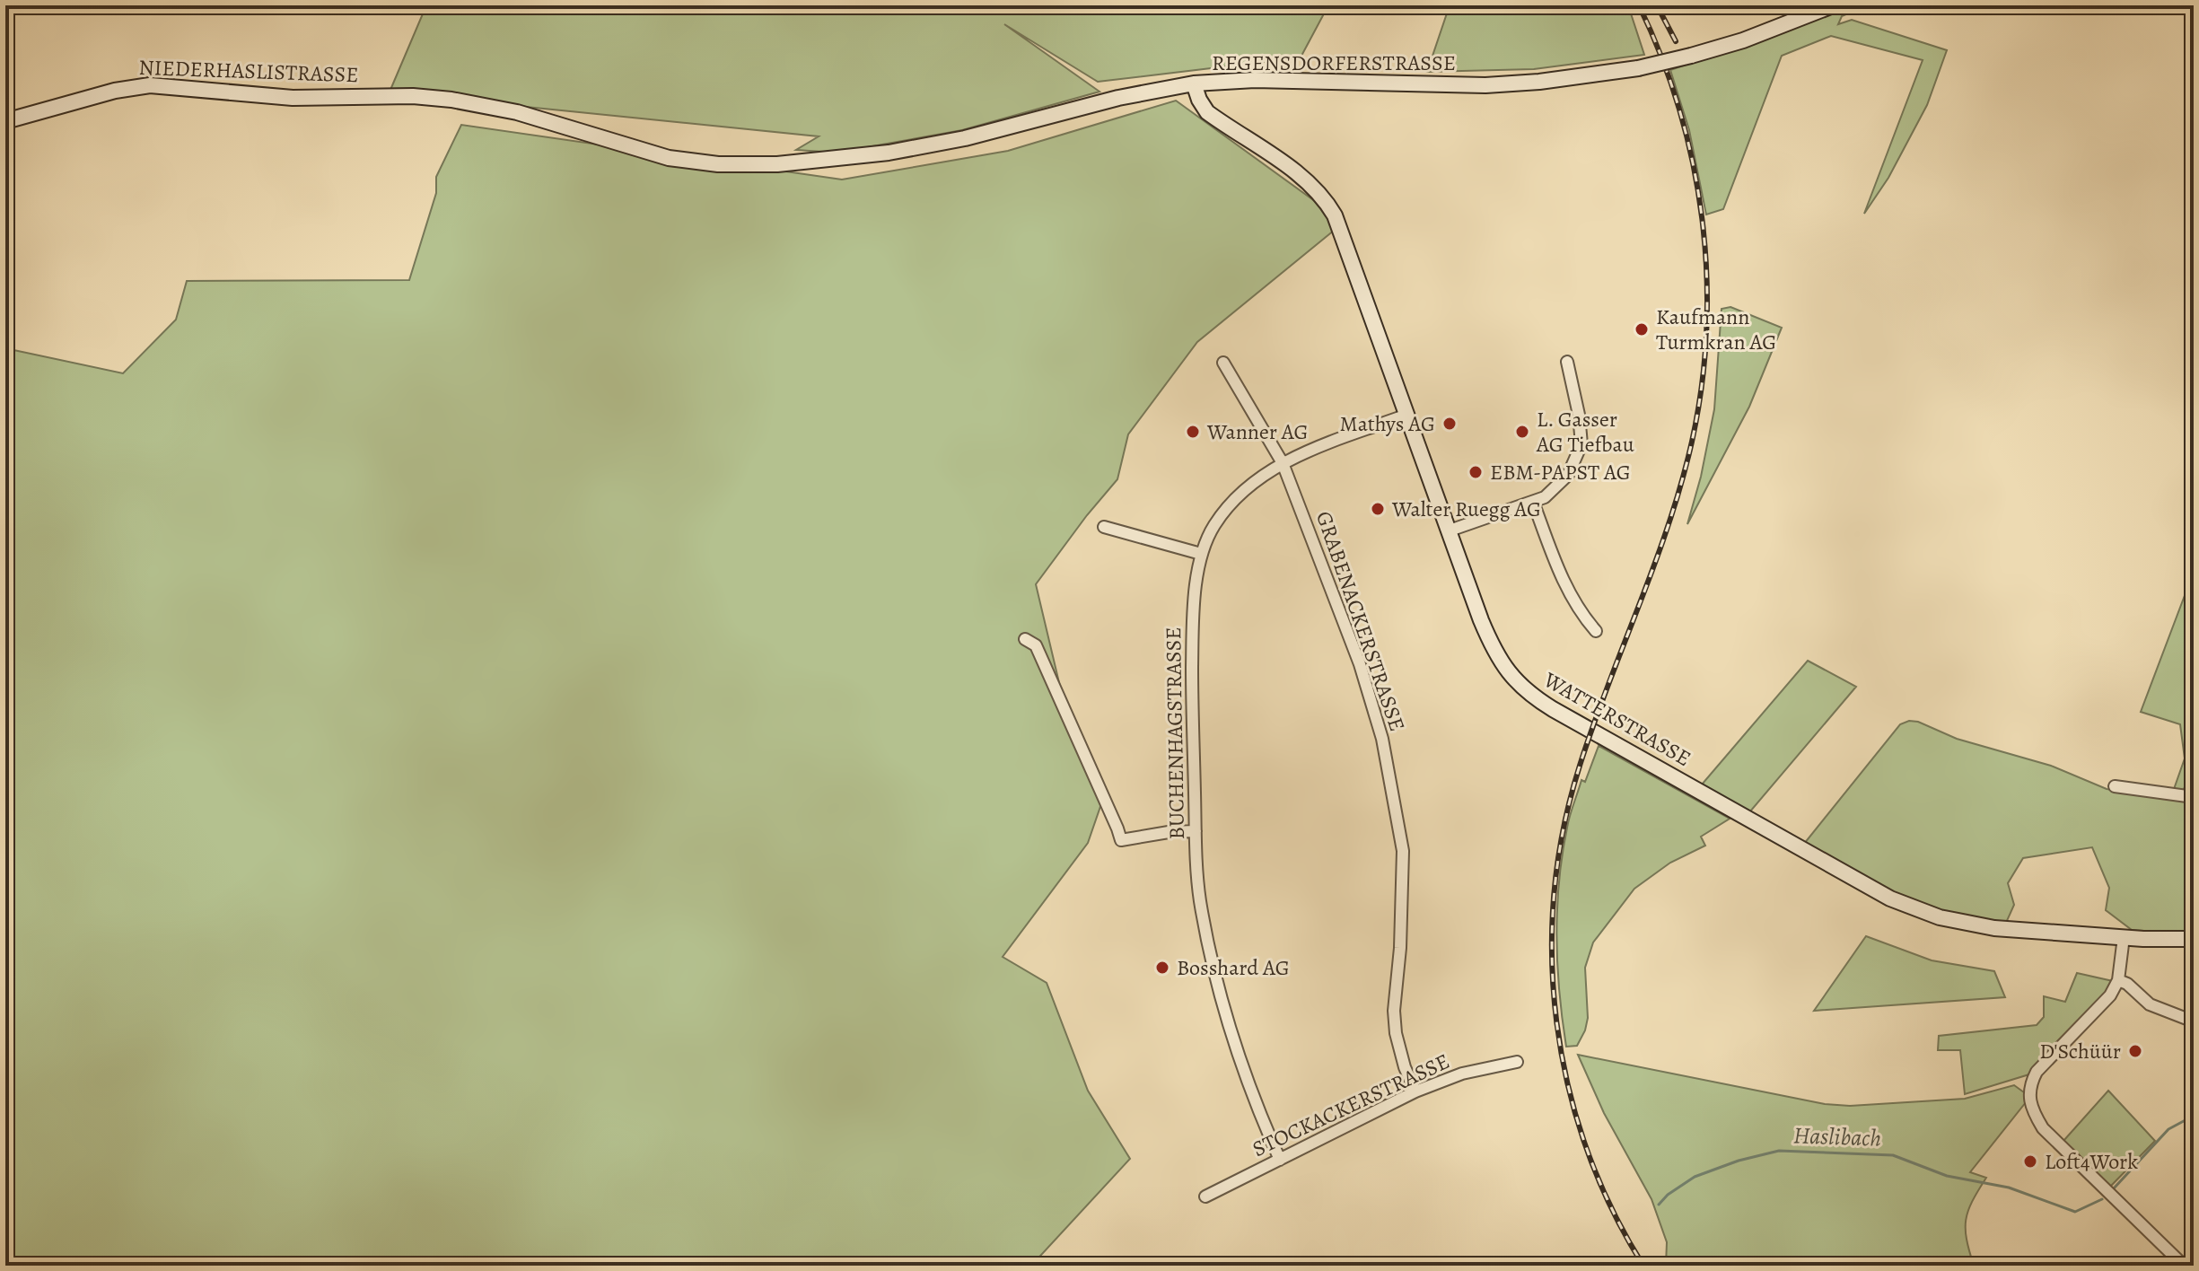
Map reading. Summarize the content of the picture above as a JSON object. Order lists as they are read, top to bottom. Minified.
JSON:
{"streets":{"street":["REGENSDORFERSTRASSE","NIEDERHASLISTRASSE","GRABENACKERSTRASSE","WATTERSTRASSE","BUCHENHAGSTRASSE","STOCKACKERSTRASSE"]},"crossings":[["REGENSDORFERSTRASSE","NIEDERHASLISTRASSE"],["REGENSDORFERSTRASSE","WATTERSTRASSE"],["GRABENACKERSTRASSE","BUCHENHAGSTRASSE"],["GRABENACKERSTRASSE","STOCKACKERSTRASSE"],["WATTERSTRASSE","BUCHENHAGSTRASSE"],["BUCHENHAGSTRASSE","STOCKACKERSTRASSE"]],"water":["Haslibach"],"places":["Kaufmann Turmkran AG","Mathys AG","Wanner AG","L. Gasser AG Tiefbau","EBM-PAPST AG","Walter Ruegg AG","Bosshard AG","D'Schüür","Loft4Work"]}
